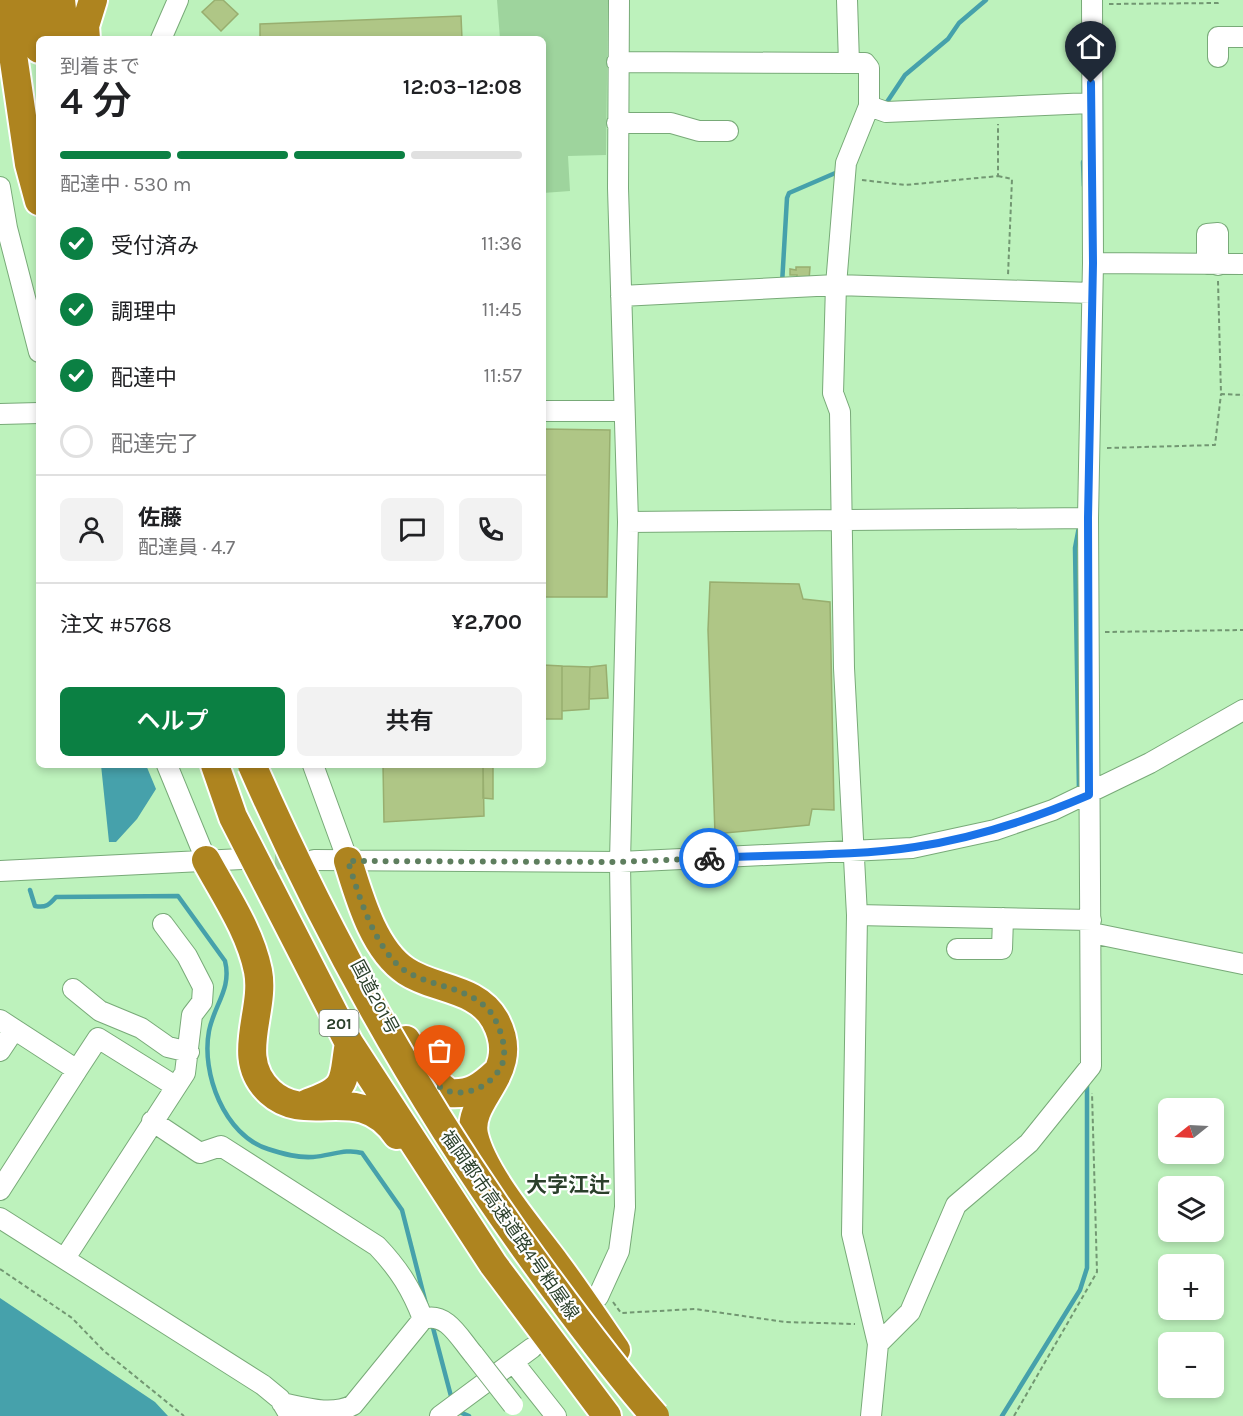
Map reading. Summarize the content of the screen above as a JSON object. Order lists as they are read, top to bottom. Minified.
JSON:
{"streets":{"highway":["国道201号","201","福岡都市高速道路4号粕屋線"]},"districts":["大字江辻"],"north":"left","page":{"heading":["4 分","到着まで","12:03–12:08"],"panel":["佐藤","配達員 · 4.7","注文 #5768","¥2,700"],"bar":"配達中 · 530 m","list":[["受付済み","11:36"],["調理中","11:45"],["配達中","11:57"],"配達完了"],"buttons":["ヘルプ","共有"],"map_buttons":["+","−"]}}
